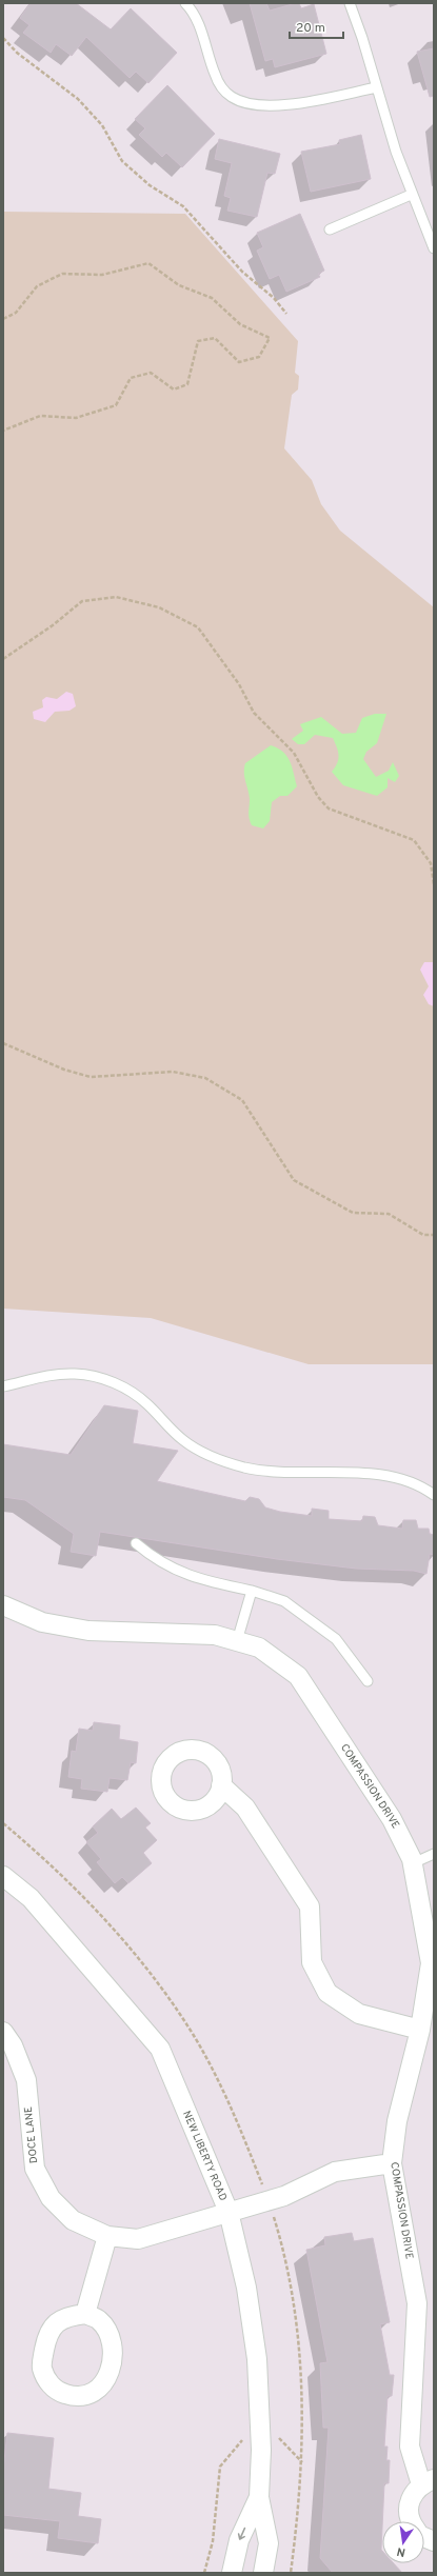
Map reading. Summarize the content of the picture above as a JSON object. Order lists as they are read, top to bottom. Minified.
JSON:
{"streets":{"street":["COMPASSION DRIVE","DOCE LANE","NEW LIBERTY ROAD"]},"crossings":[["COMPASSION DRIVE","DOCE LANE"],["DOCE LANE","NEW LIBERTY ROAD"]],"scale_bar":"20 m","north":"bottom"}
